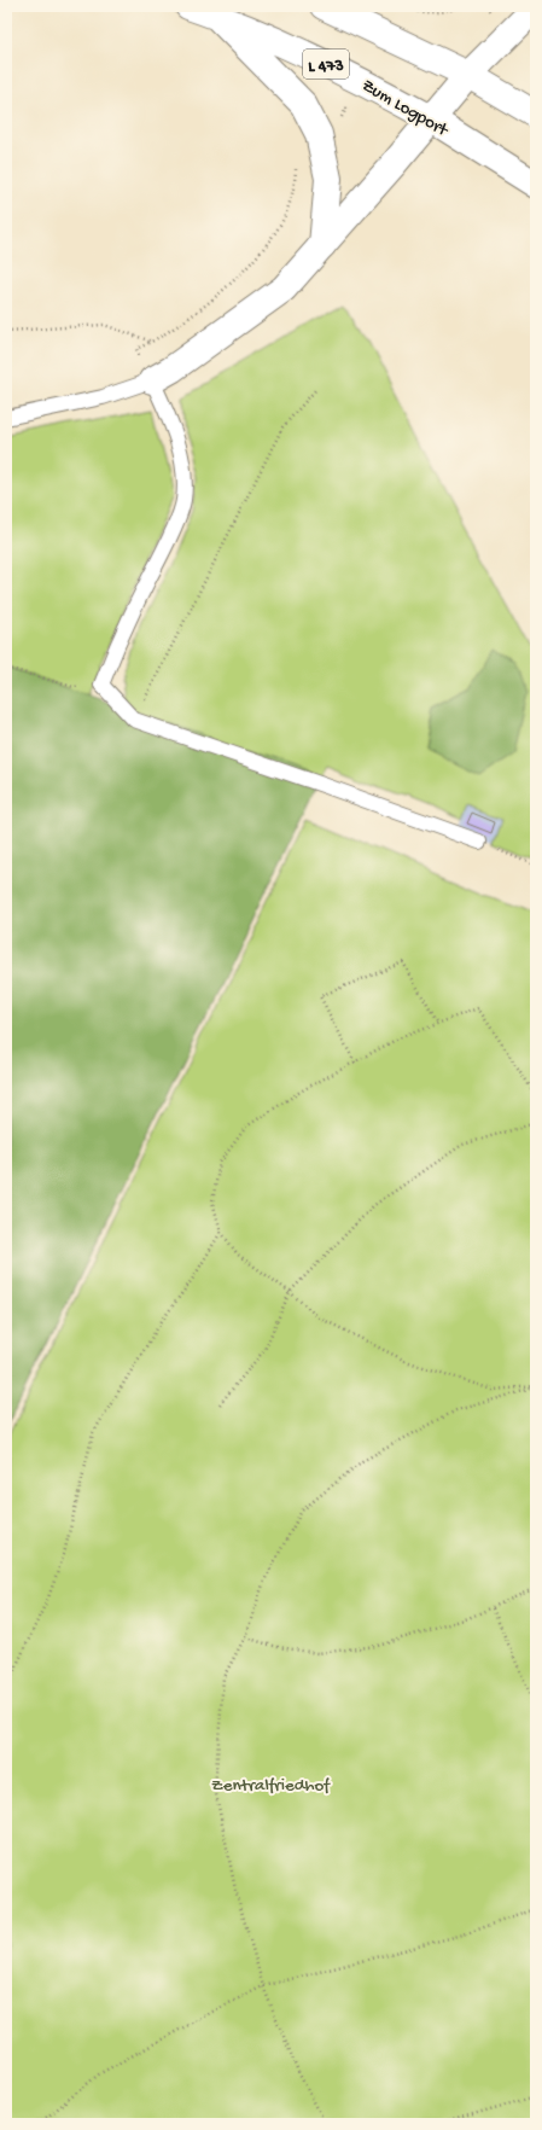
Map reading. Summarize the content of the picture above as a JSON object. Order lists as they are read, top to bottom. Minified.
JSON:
{"streets":{"main road":["L 473","Zum Logport"]},"parks":["Zentralfriedhof"]}
